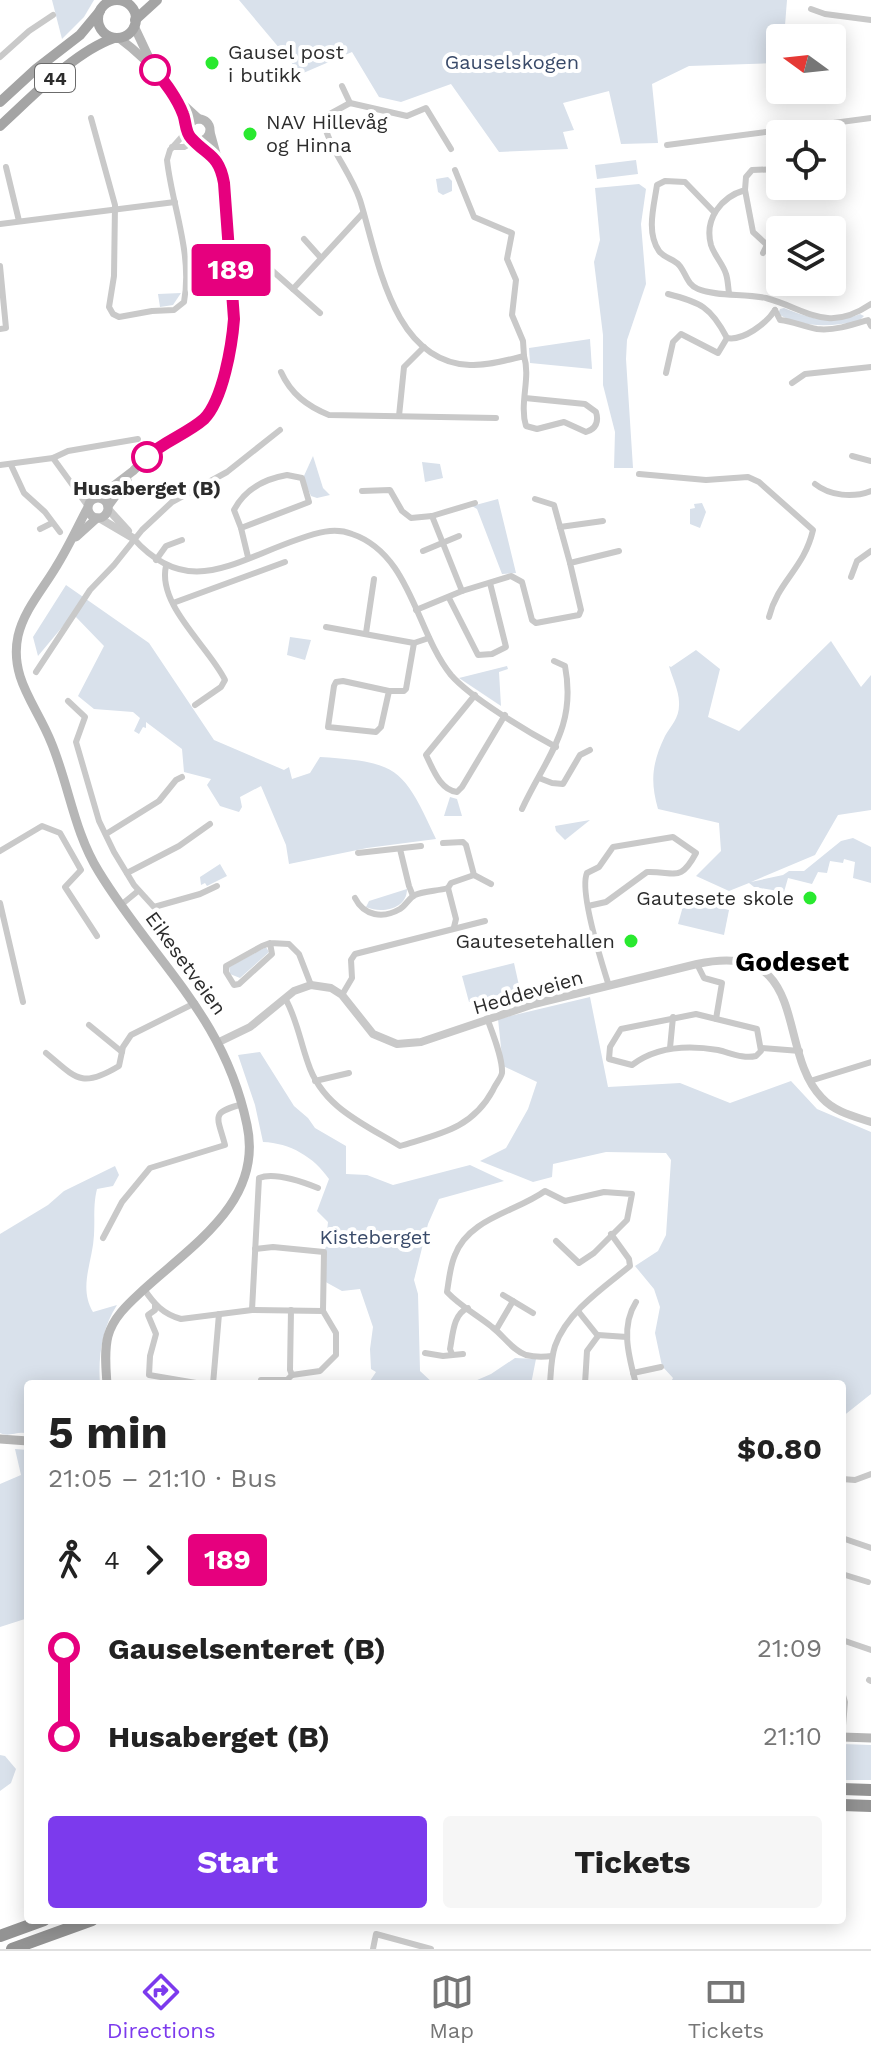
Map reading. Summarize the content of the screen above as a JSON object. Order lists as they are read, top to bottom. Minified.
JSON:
{"streets":{"main road":["44","Eikesetveien"],"street":["Heddeveien"]},"districts":["Godeset"],"parks":["Gauselskogen","Kisteberget"],"places":["Gausel post i butikk","NAV Hillevåg og Hinna","Husaberget (B)","Gautesete skole","Gautesetehallen"],"lines":["bus line 189"],"north":"left","page":{"on_map":"189","heading":["5 min","21:05 – 21:10 · Bus","$0.80"],"legs":["4","189"],"list":[{"name":"Gauselsenteret (B)","value":"21:09"},{"name":"Husaberget (B)","value":"21:10"}],"buttons":["Start","Tickets"],"tabs":["Directions","Map","Tickets"]}}
